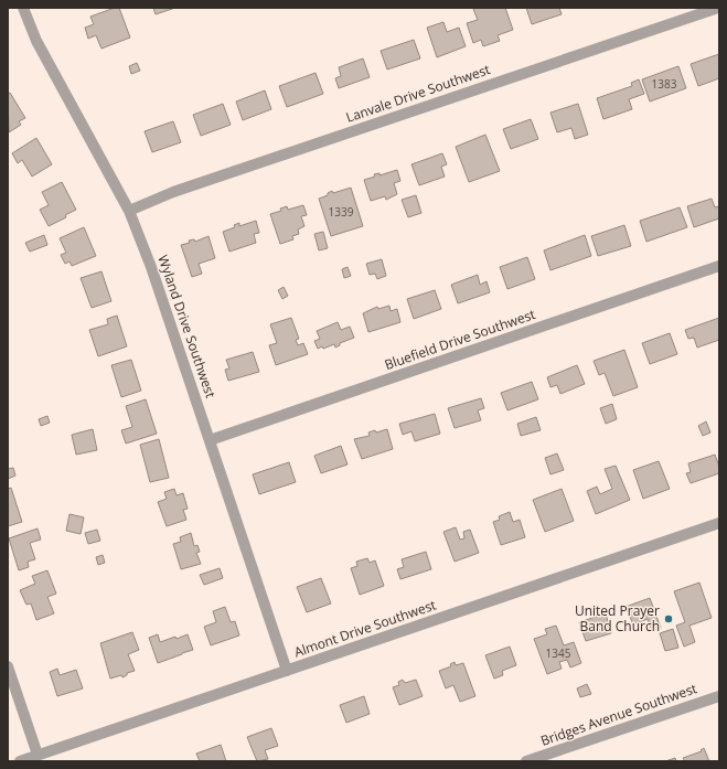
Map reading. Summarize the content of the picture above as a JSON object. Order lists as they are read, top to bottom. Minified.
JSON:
{"streets":{"street":["Lanvale Drive Southwest","Wyland Drive Southwest","Bluefield Drive Southwest","Almont Drive Southwest","Bridges Avenue Southwest"]},"crossings":[["Lanvale Drive Southwest","Wyland Drive Southwest"],["Wyland Drive Southwest","Bluefield Drive Southwest"],["Wyland Drive Southwest","Almont Drive Southwest"]],"places":["United Prayer Band Church"],"house_numbers":["1383","1339","1345"]}
